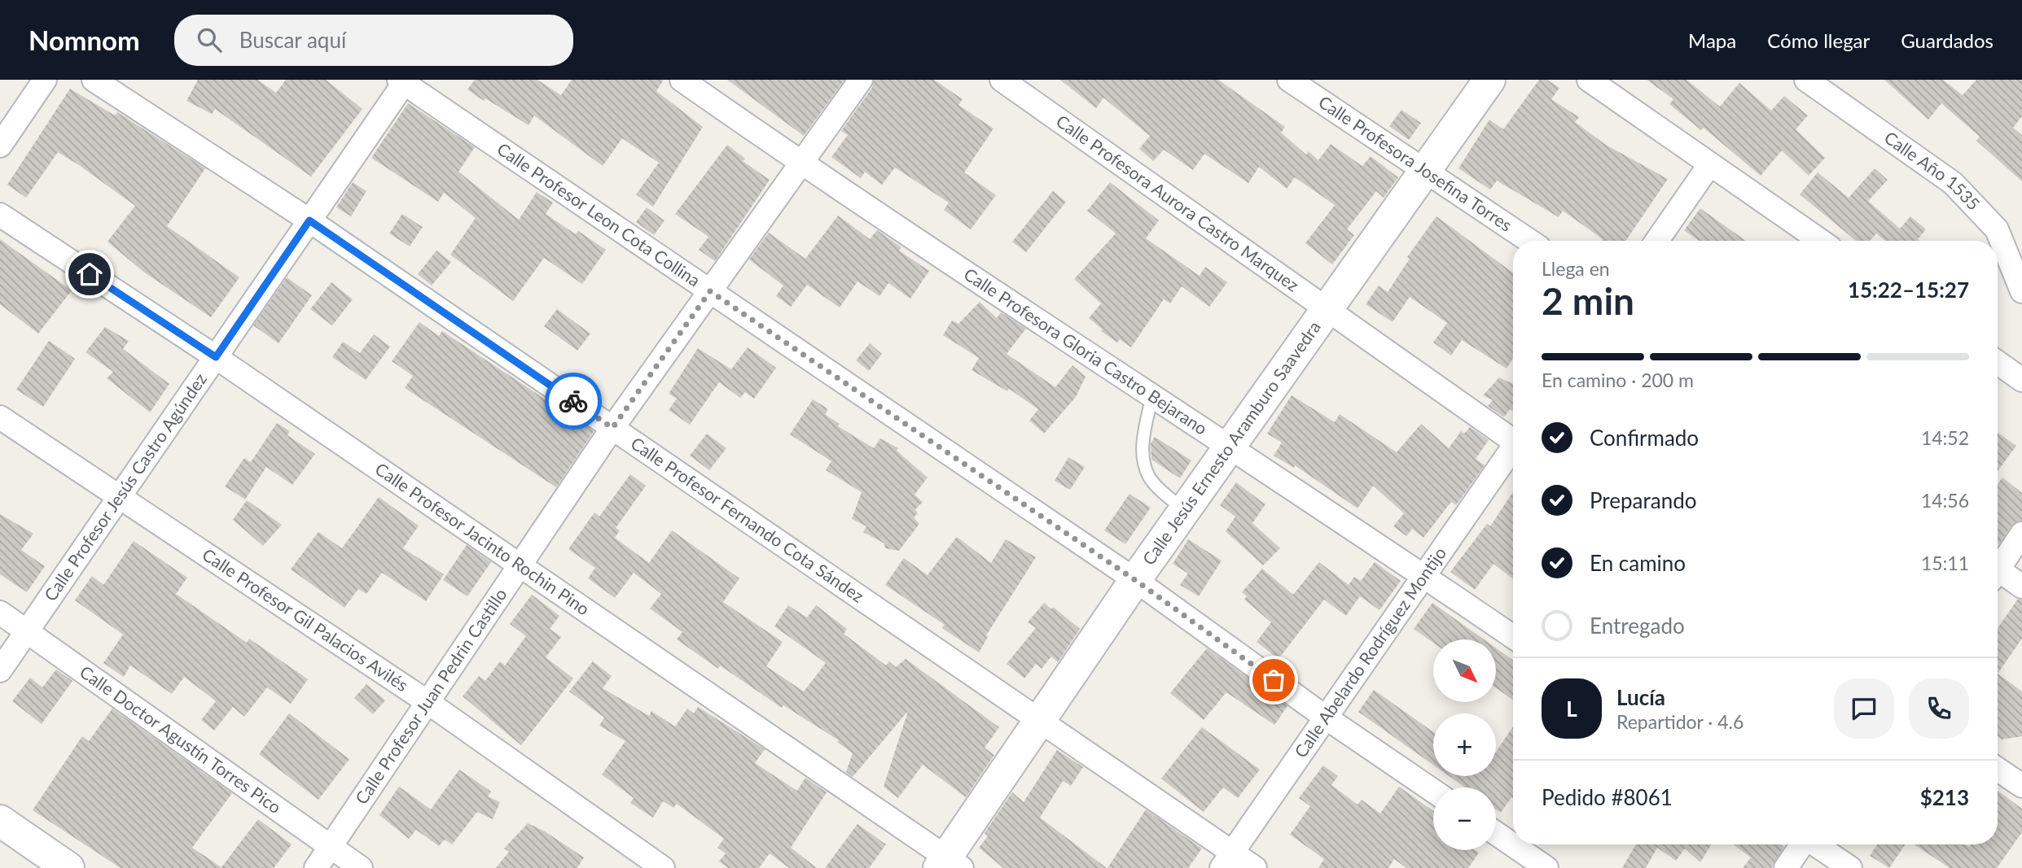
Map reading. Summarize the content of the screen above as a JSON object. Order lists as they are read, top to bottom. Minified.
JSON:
{"streets":{"street":["Calle Profesora Josefina Torres","Calle Año 1535","Calle Profesora Aurora Castro Marquez","Calle Profesor Leon Cota Collina","Calle Profesora Gloria Castro Bejarano","Calle Jesús Ernesto Aramburo Saavedra","Calle Profesor Jesús Castro Agúndez","Calle Profesor Fernando Cota Sández","Calle Profesor Jacinto Rochin Pino","Calle Profesor Gil Palacios Avilés","Calle Abelardo Rodríguez Montijo","Calle Profesor Juan Pedrin Castillo","Calle Doctor Agustín Torres Pico"]},"crossings":[["Calle Profesora Josefina Torres","Calle Jesús Ernesto Aramburo Saavedra"],["Calle Profesora Aurora Castro Marquez","Calle Jesús Ernesto Aramburo Saavedra"],["Calle Profesor Leon Cota Collina","Calle Jesús Ernesto Aramburo Saavedra"],["Calle Profesor Leon Cota Collina","Calle Profesor Jesús Castro Agúndez"],["Calle Profesor Leon Cota Collina","Calle Abelardo Rodríguez Montijo"],["Calle Profesor Leon Cota Collina","Calle Profesor Juan Pedrin Castillo"],["Calle Profesora Gloria Castro Bejarano","Calle Jesús Ernesto Aramburo Saavedra"],["Calle Profesora Gloria Castro Bejarano","Calle Abelardo Rodríguez Montijo"],["Calle Profesora Gloria Castro Bejarano","Calle Profesor Juan Pedrin Castillo"],["Calle Jesús Ernesto Aramburo Saavedra","Calle Profesor Fernando Cota Sández"],["Calle Jesús Ernesto Aramburo Saavedra","Calle Profesor Jacinto Rochin Pino"],["Calle Profesor Jesús Castro Agúndez","Calle Profesor Fernando Cota Sández"],["Calle Profesor Jesús Castro Agúndez","Calle Profesor Jacinto Rochin Pino"],["Calle Profesor Jesús Castro Agúndez","Calle Profesor Gil Palacios Avilés"],["Calle Profesor Jesús Castro Agúndez","Calle Doctor Agustín Torres Pico"],["Calle Profesor Fernando Cota Sández","Calle Abelardo Rodríguez Montijo"],["Calle Profesor Fernando Cota Sández","Calle Profesor Juan Pedrin Castillo"],["Calle Profesor Jacinto Rochin Pino","Calle Profesor Juan Pedrin Castillo"],["Calle Profesor Gil Palacios Avilés","Calle Profesor Juan Pedrin Castillo"],["Calle Profesor Juan Pedrin Castillo","Calle Doctor Agustín Torres Pico"]],"north":"bottom right","page":{"header":"Nomnom","search":"Buscar aquí","nav":["Mapa","Cómo llegar","Guardados"],"heading":["2 min","Llega en","15:22–15:27"],"panel":["Lucía","Repartidor · 4.6","Pedido #8061","$213"],"bar":"En camino · 200 m","list":[["Confirmado","14:52"],["Preparando","14:56"],["En camino","15:11"],"Entregado"],"map_buttons":["+","−"],"round":"L"}}
